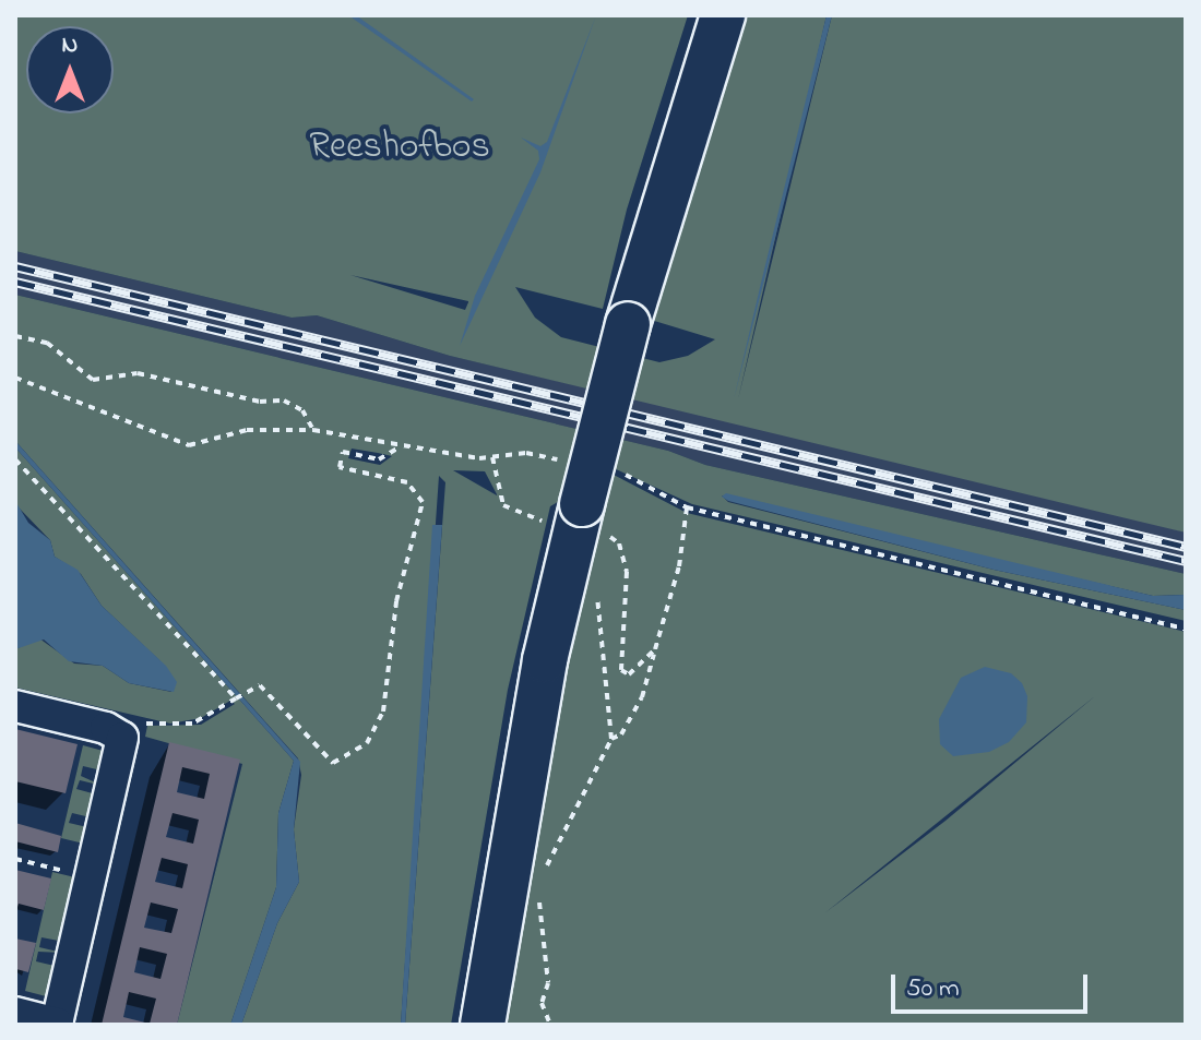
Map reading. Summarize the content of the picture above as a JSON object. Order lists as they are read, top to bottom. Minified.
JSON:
{"parks":["Reeshofbos"],"scale_bar":"50 m","north":"top"}
